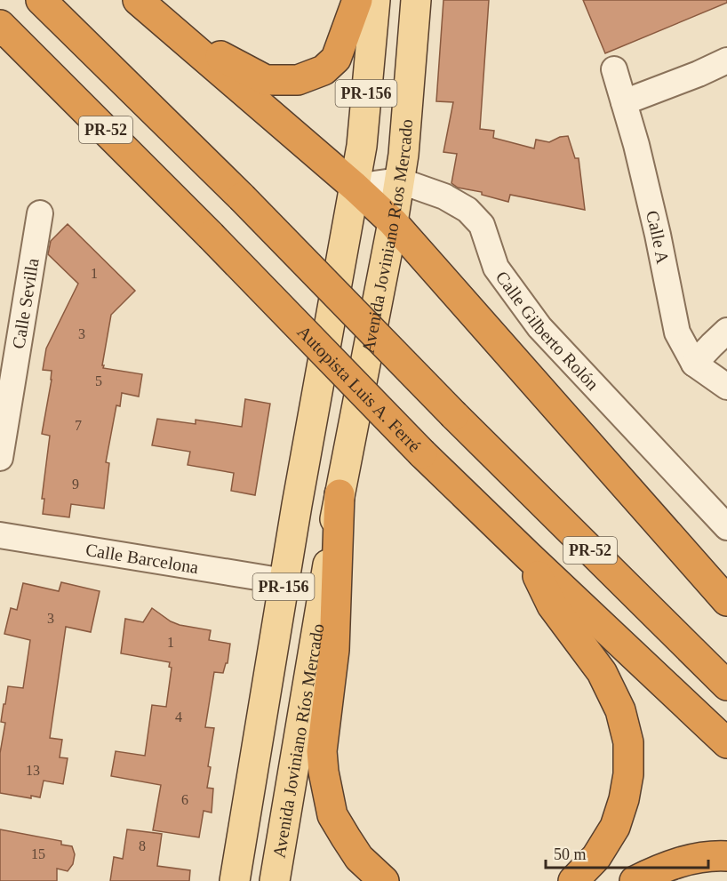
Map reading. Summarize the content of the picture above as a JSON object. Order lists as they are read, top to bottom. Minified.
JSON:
{"streets":{"highway":["PR-52","Autopista Luis A. Ferré"],"main road":["PR-156","Avenida Joviniano Ríos Mercado"],"street":["Calle A","Calle Sevilla","Calle Gilberto Rolón","Calle Barcelona"]},"crossings":[["PR-156","Calle Gilberto Rolón"],["PR-156","Calle Barcelona"],["Avenida Joviniano Ríos Mercado","Calle Gilberto Rolón"]],"house_numbers":["1","3","5","7","9","3","1","4","13","6","8","15"],"scale_bar":"50 m"}
